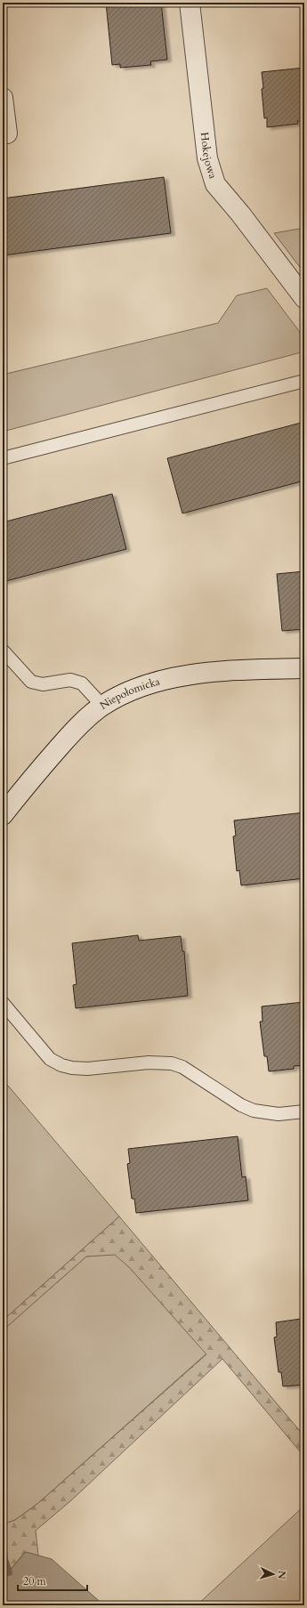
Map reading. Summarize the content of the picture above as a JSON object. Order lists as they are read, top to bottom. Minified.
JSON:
{"streets":{"street":["Hokejowa","Niepołomicka"]},"scale_bar":"20 m","north":"right"}
